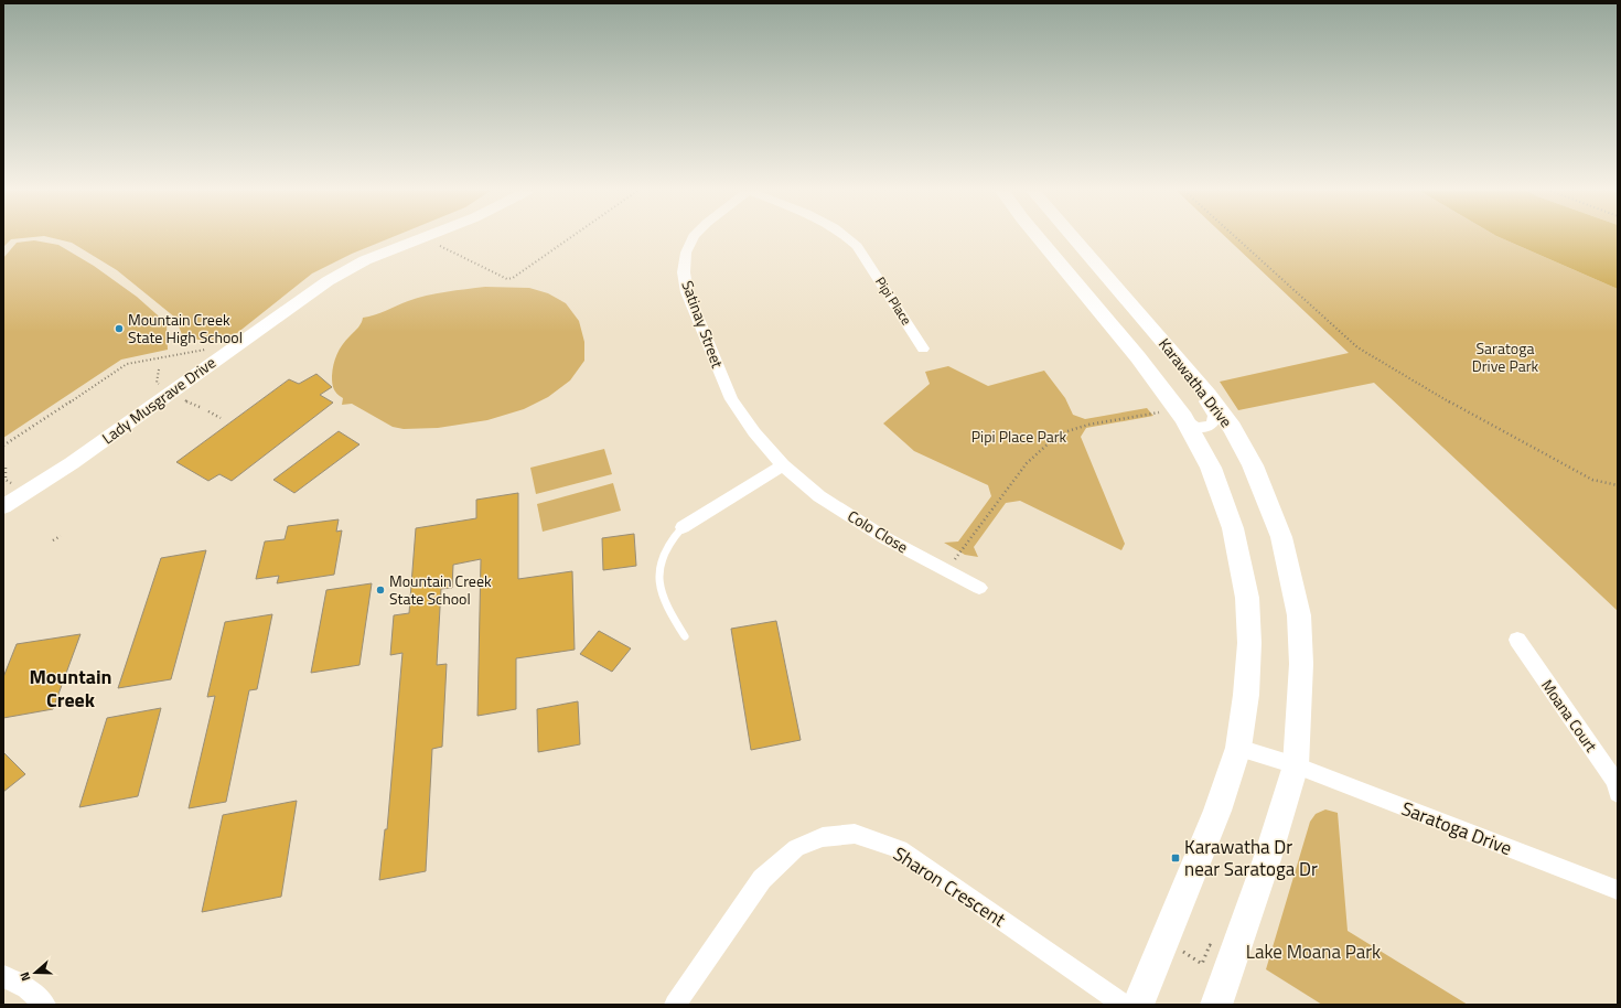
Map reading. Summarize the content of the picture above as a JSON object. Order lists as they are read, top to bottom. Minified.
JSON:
{"streets":{"main road":["Karawatha Drive"],"street":["Pipi Place","Satinay Street","Lady Musgrave Drive","Colo Close","Moana Court","Saratoga Drive","Sharon Crescent"]},"crossings":[["Satinay Street","Colo Close"],["Karawatha Drive","Saratoga Drive"]],"districts":["Mountain Creek"],"parks":["Saratoga Drive Park","Pipi Place Park","Lake Moana Park"],"places":{"other":["Mountain Creek State High School","Mountain Creek State School"],"transit":["Karawatha Dr near Saratoga Dr"]},"north":"left"}
